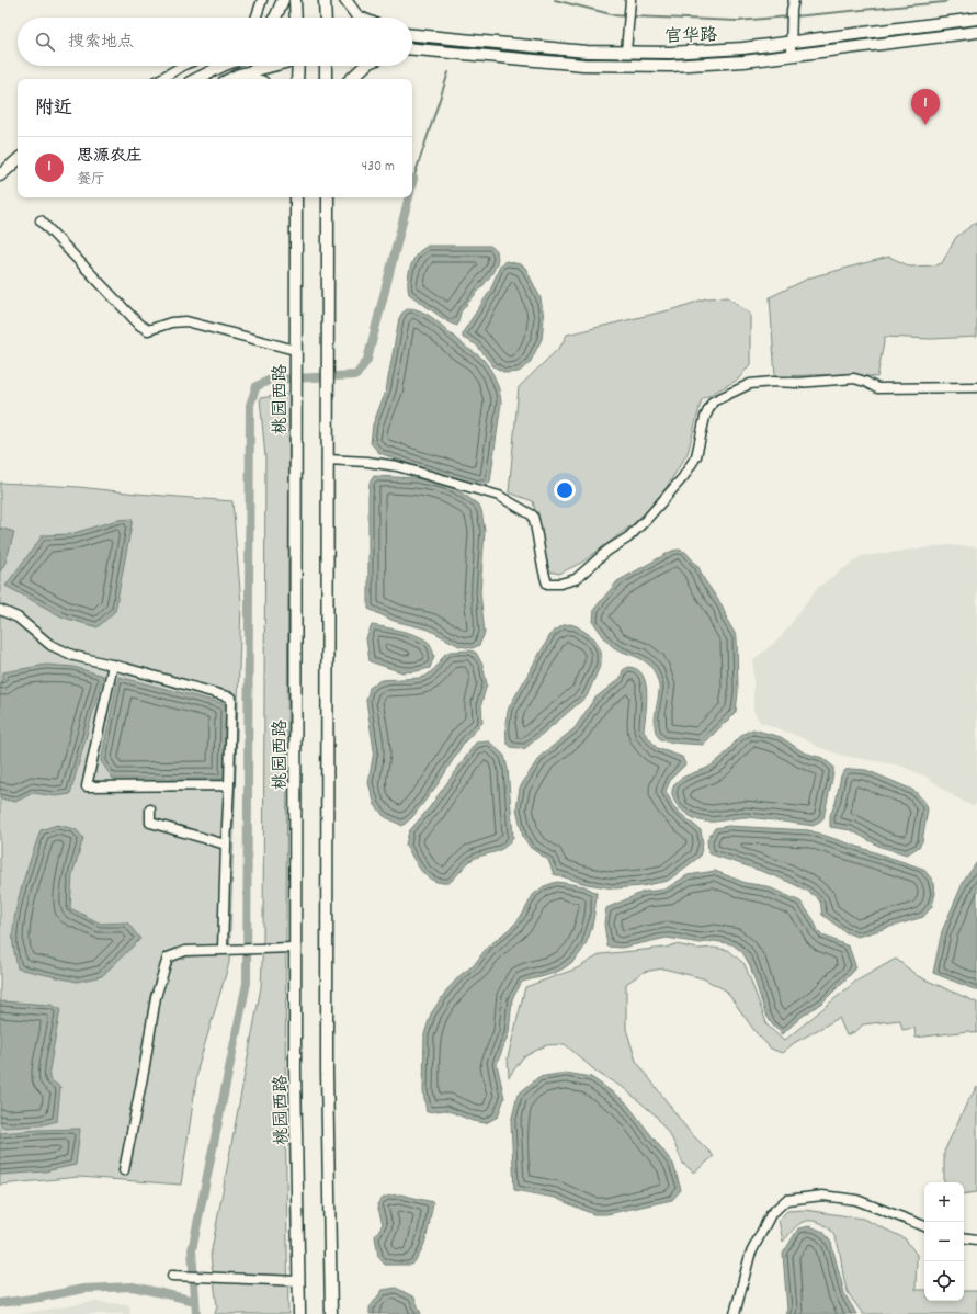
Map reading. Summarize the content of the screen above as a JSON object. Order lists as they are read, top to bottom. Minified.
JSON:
{"streets":{"main road":["官华路","桃园西路"]},"page":{"search":"搜索地点","heading":"附近","pins":"1","list":[{"mark":"1","name":"思源农庄","note":"餐厅","value":"430 m"}],"map_buttons":["+","−"]}}
